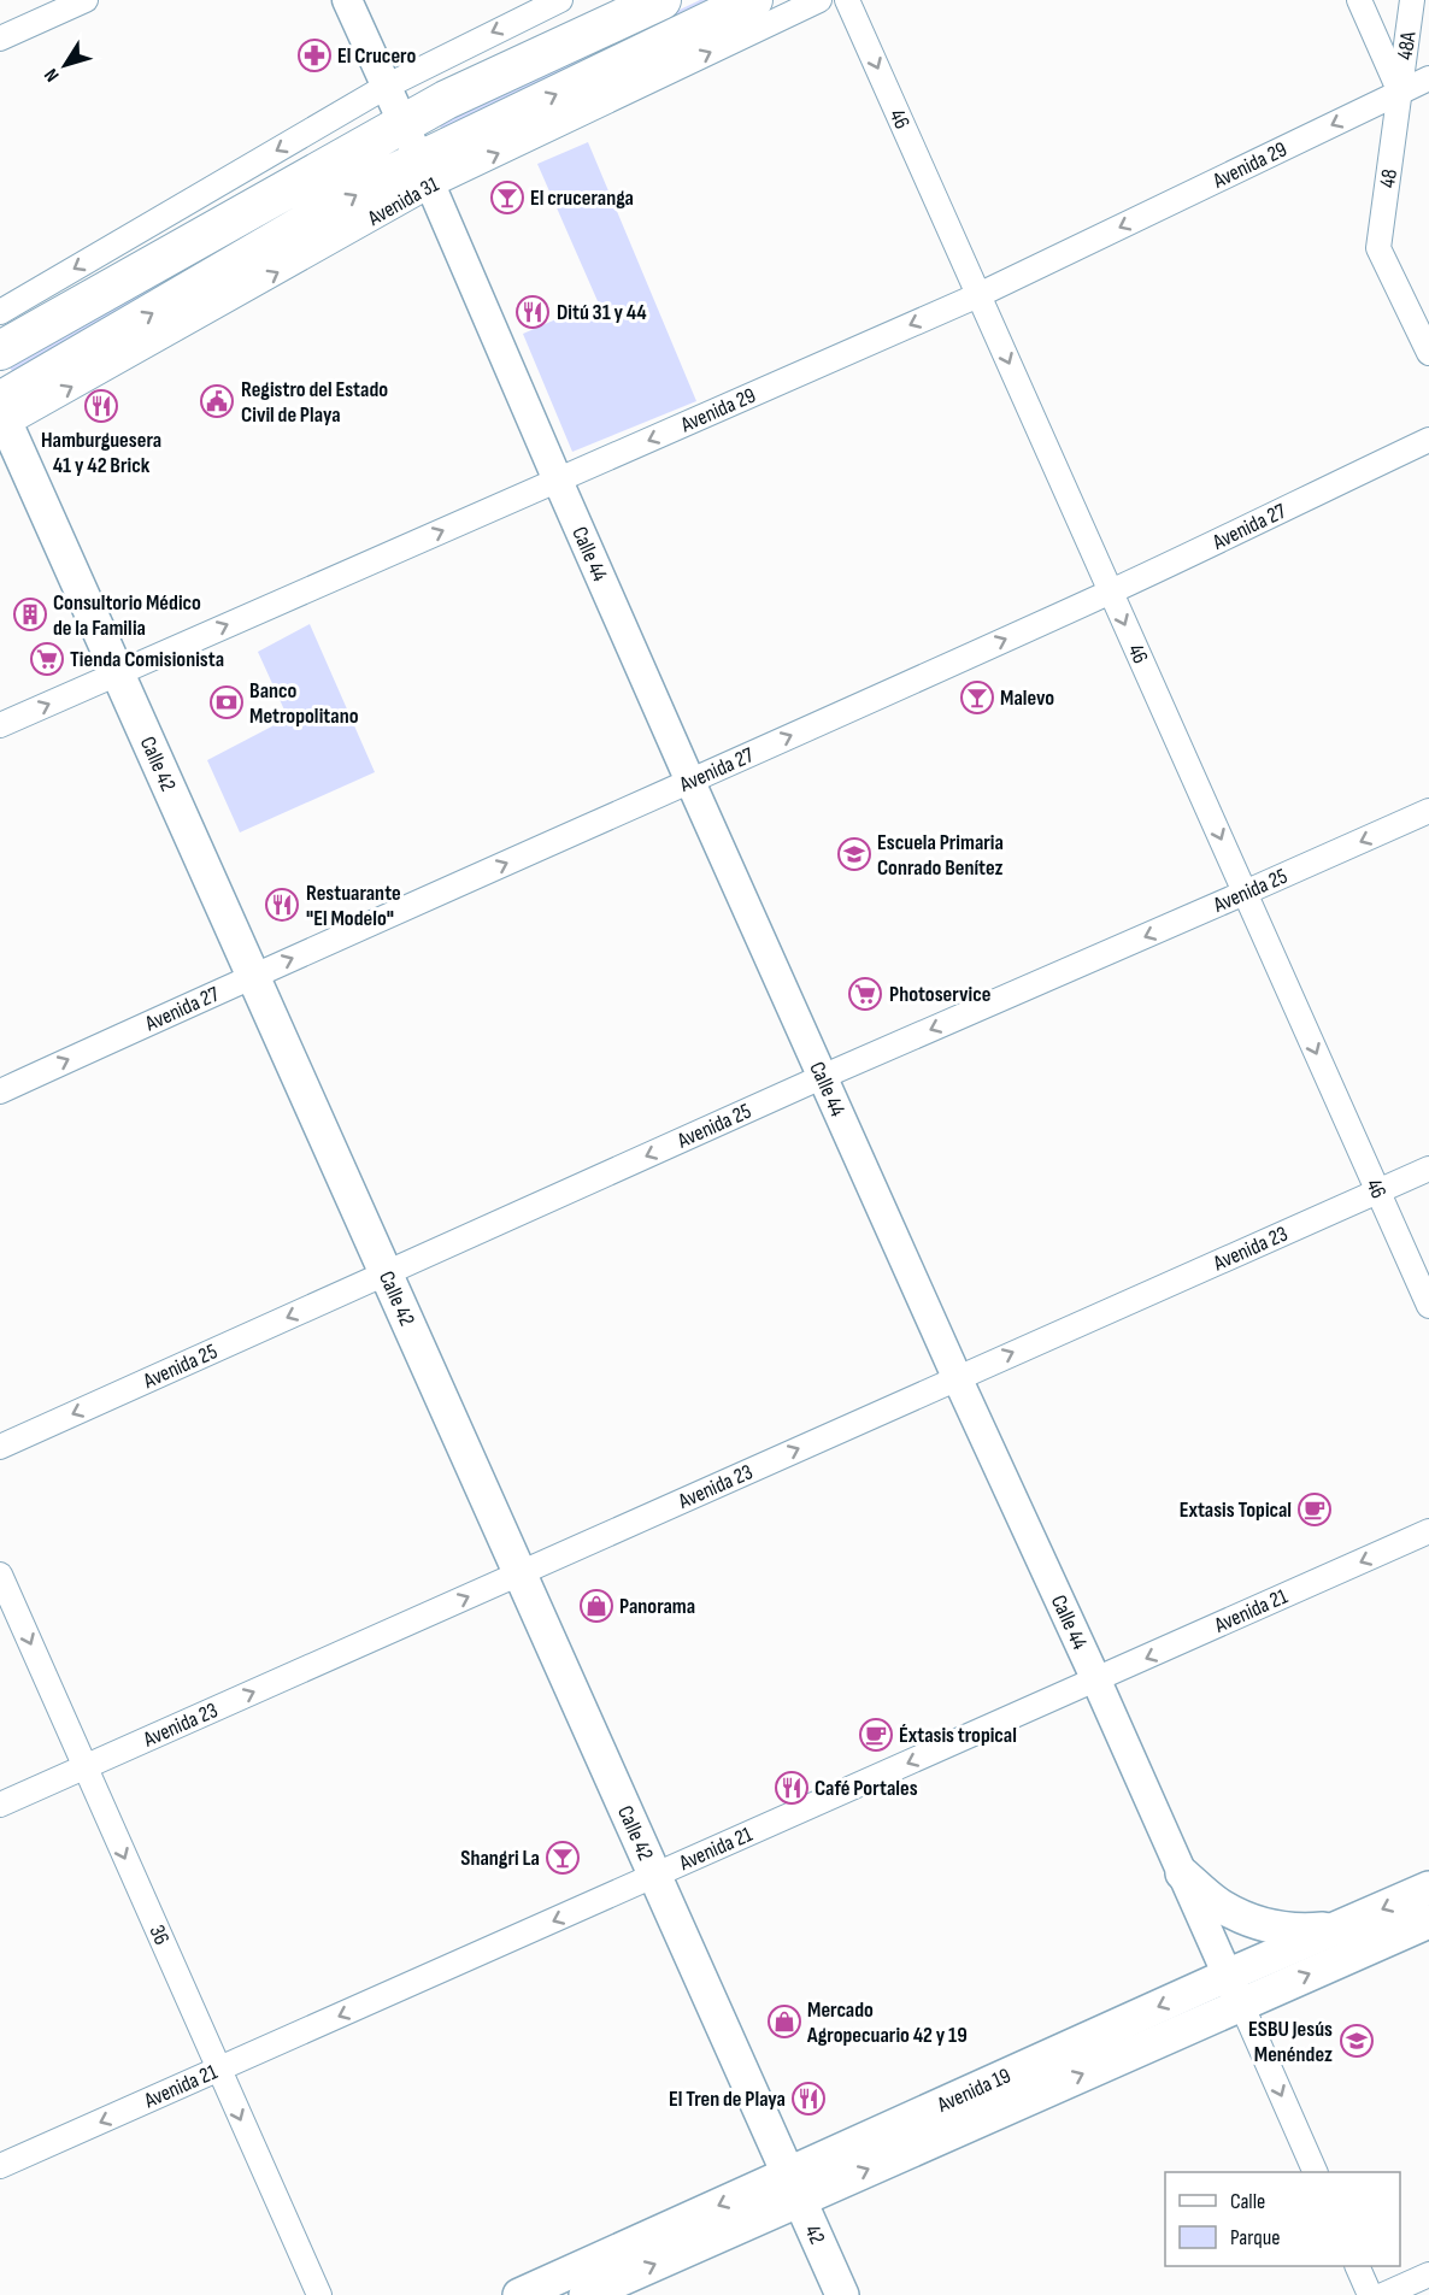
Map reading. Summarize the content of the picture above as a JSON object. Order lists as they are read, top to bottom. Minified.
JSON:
{"streets":{"main road":["Avenida 31","Calle 42","Avenida 19","42"],"street":["48A","46","Avenida 29","48","Avenida 27","Calle 44","Avenida 25","Avenida 23","Avenida 21","36"]},"crossings":[["48A","Avenida 29"],["48A","48"],["46","Avenida 29"],["46","Avenida 27"],["46","Avenida 25"],["46","Avenida 23"],["Avenida 29","48"],["Avenida 29","Calle 44"],["Avenida 29","Calle 42"],["Avenida 31","Calle 44"],["Avenida 31","Calle 42"],["Avenida 27","Calle 44"],["Avenida 27","Calle 42"],["Calle 44","Avenida 25"],["Calle 44","Avenida 23"],["Calle 44","Avenida 21"],["Calle 44","Avenida 19"],["Calle 42","Avenida 25"],["Calle 42","Avenida 23"],["Calle 42","Avenida 21"],["Calle 42","Avenida 19"],["Calle 42","42"],["Avenida 23","36"],["Avenida 21","36"],["Avenida 19","42"]],"one_way":["46","Avenida 27","Avenida 25","Avenida 23","Avenida 21","36"],"places":{"pharmacy":["El Crucero"],"bar":["El cruceranga","Malevo","Shangri La"],"restaurant":["Ditú 31 y 44","Hamburguesera 41 y 42 Brick","Restuarante \"El Modelo\"","Café Portales","El Tren de Playa"],"public building":["Registro del Estado Civil de Playa"],"building":["Consultorio Médico de la Familia"],"supermarket":["Tienda Comisionista","Photoservice"],"bank":["Banco Metropolitano"],"school or university":["Escuela Primaria Conrado Benítez","ESBU Jesús Menéndez"],"cafe":["Extasis Topical","Éxtasis tropical"],"shop":["Panorama","Mercado Agropecuario 42 y 19"]},"legend":["Calle","Parque"],"north":"bottom left"}
